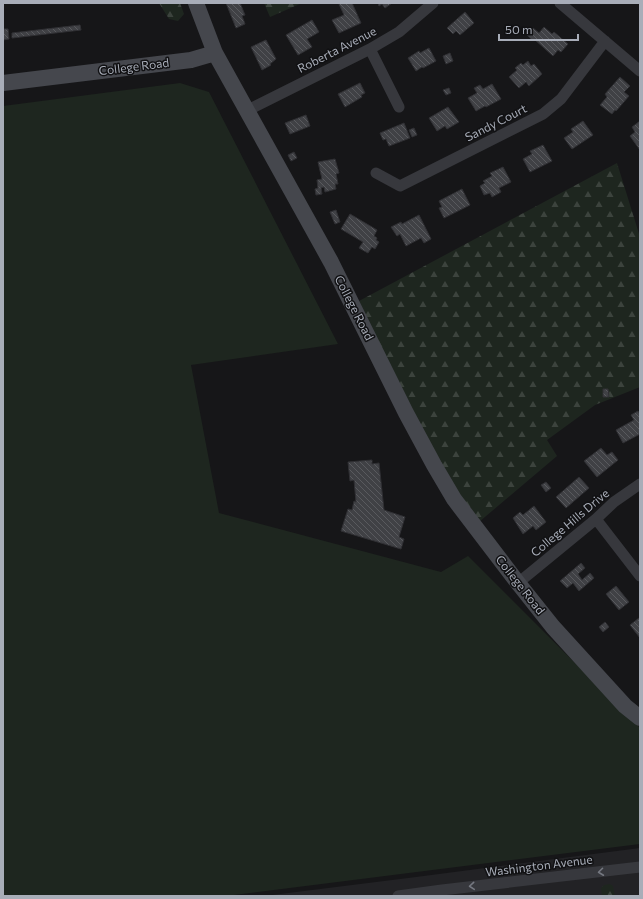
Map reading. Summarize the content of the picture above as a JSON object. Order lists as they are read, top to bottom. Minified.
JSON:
{"streets":{"street":["Roberta Avenue","College Road","Sandy Court","College Hills Drive","Washington Avenue"]},"crossings":[["Roberta Avenue","College Road"],["College Road","College Hills Drive"]],"one_way":["Washington Avenue"],"scale_bar":"50 m"}
